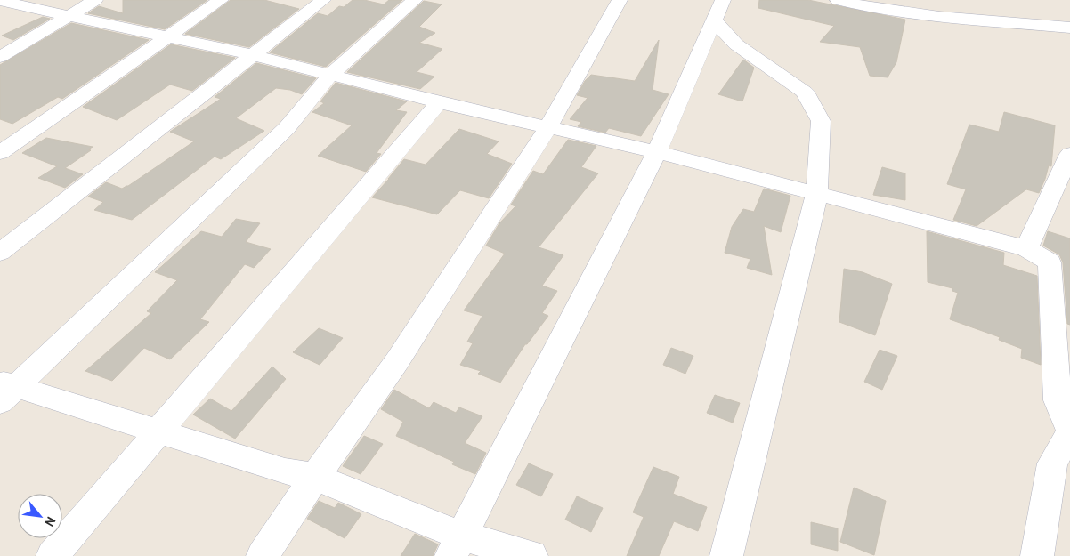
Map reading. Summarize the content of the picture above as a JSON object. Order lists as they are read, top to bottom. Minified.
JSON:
{"north":"bottom right"}
